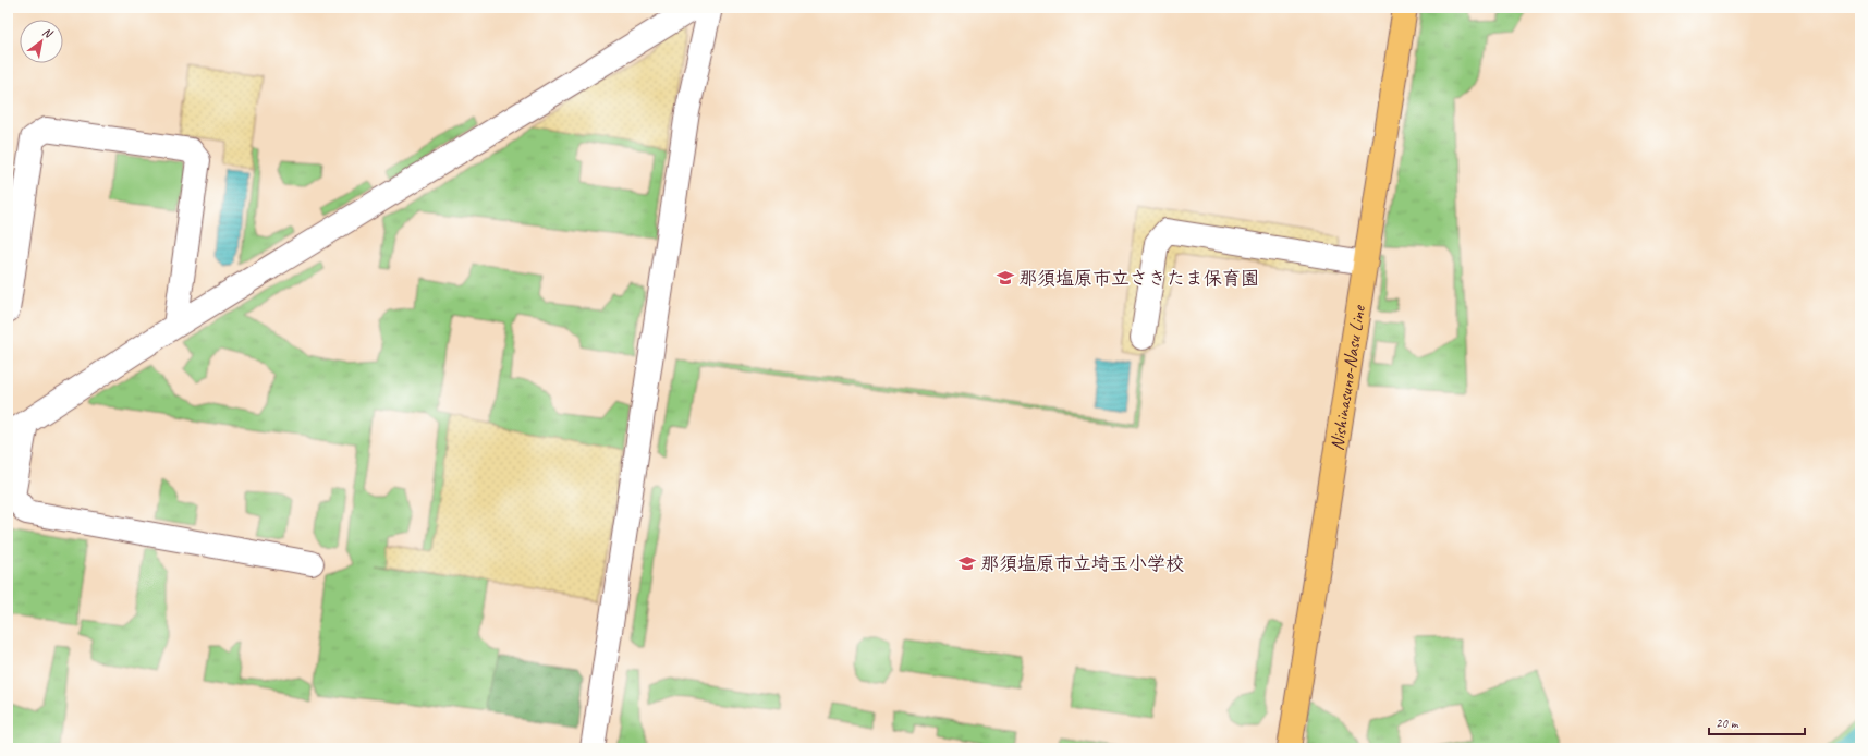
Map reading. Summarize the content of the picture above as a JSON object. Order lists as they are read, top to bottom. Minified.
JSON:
{"streets":{"main road":["Nishinasuno-Nasu Line"]},"places":{"school or university":["那須塩原市立さきたま保育園","那須塩原市立埼玉小学校"]},"scale_bar":"20 m","north":"top right"}
